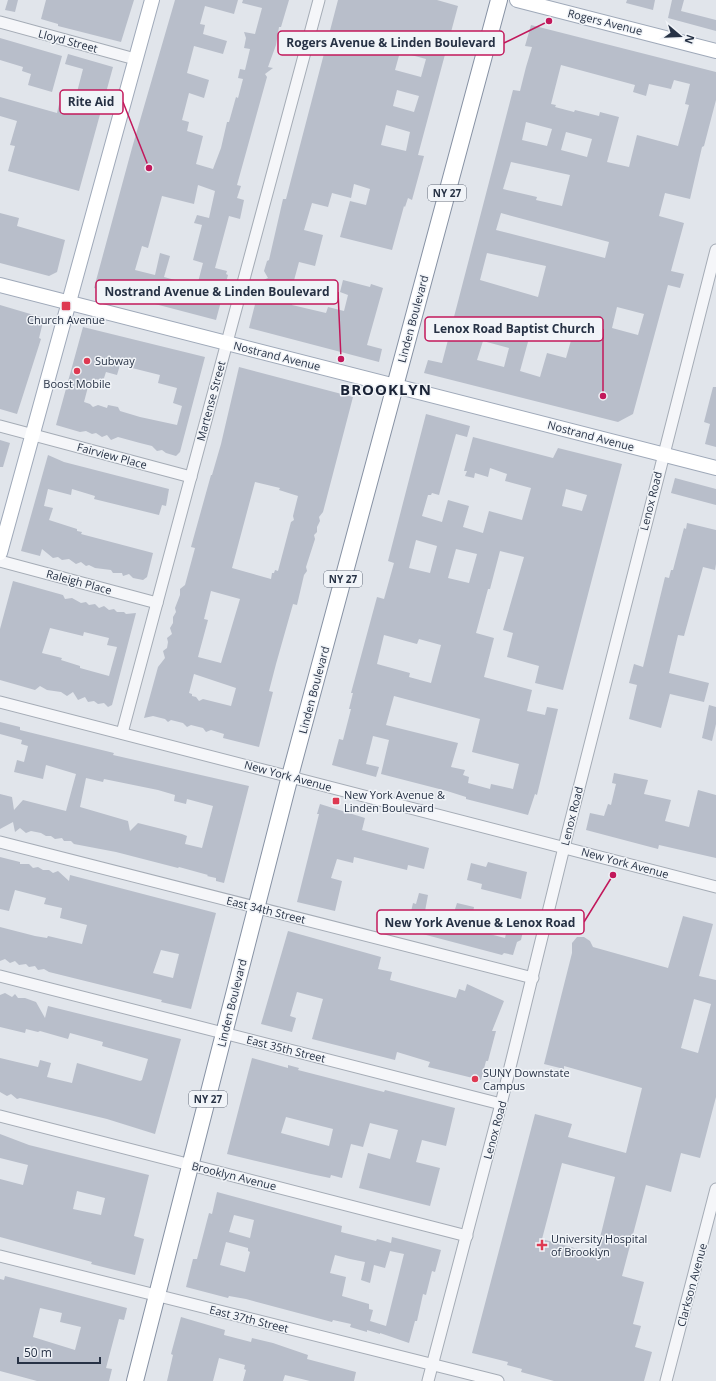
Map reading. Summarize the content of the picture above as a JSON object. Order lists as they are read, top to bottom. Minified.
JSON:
{"streets":{"highway":["NY 27","Linden Boulevard"],"main road":["Rogers Avenue","Nostrand Avenue"],"street":["Lloyd Street","Martense Street","Fairview Place","Lenox Road","Raleigh Place","New York Avenue","East 34th Street","East 35th Street","Brooklyn Avenue","Clarkson Avenue","East 37th Street"]},"crossings":[["Linden Boulevard","Nostrand Avenue"],["Linden Boulevard","New York Avenue"],["Linden Boulevard","East 34th Street"],["Linden Boulevard","East 35th Street"],["Linden Boulevard","Brooklyn Avenue"],["Linden Boulevard","East 37th Street"],["Nostrand Avenue","Martense Street"],["Nostrand Avenue","Lenox Road"],["Martense Street","Fairview Place"],["Martense Street","Raleigh Place"],["Martense Street","New York Avenue"],["Lenox Road","New York Avenue"],["Lenox Road","East 34th Street"],["Lenox Road","East 35th Street"],["Lenox Road","Brooklyn Avenue"],["Lenox Road","East 37th Street"]],"districts":["BROOKLYN"],"places":{"other":["Rogers Avenue & Linden Boulevard","Rite Aid","Nostrand Avenue & Linden Boulevard","Subway","Boost Mobile","Lenox Road Baptist Church","New York Avenue & Lenox Road","SUNY Downstate Campus"],"transit":["Church Avenue","New York Avenue & Linden Boulevard"],"health":["University Hospital of Brooklyn"]},"scale_bar":"50 m","north":"right"}
